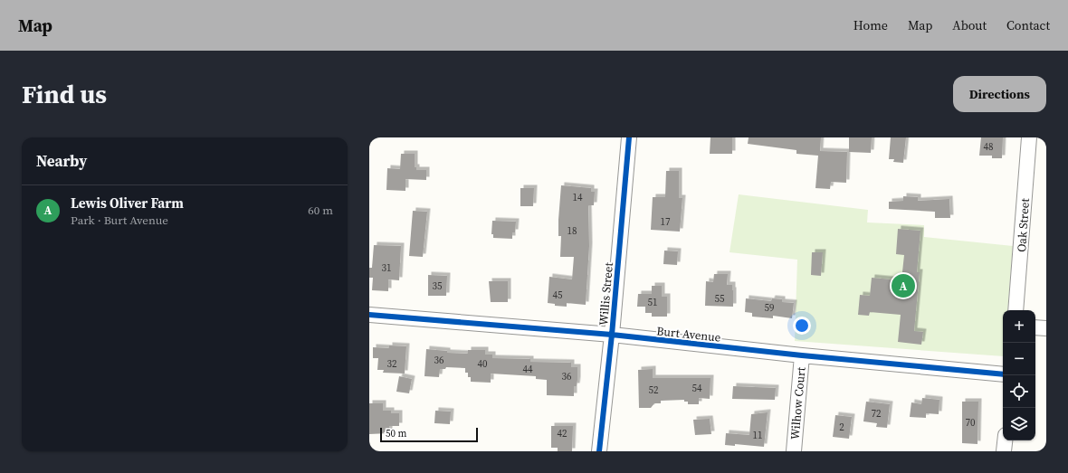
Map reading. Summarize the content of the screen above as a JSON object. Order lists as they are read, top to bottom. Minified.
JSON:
{"streets":{"street":["Oak Street","Willis Street","Burt Avenue","Wilhow Court"]},"crossings":[["Willis Street","Burt Avenue"],["Burt Avenue","Wilhow Court"]],"house_numbers":["48","14","17","18","31","35","45","55","51","59","36","32","40","44","36","54","52","72","70","2","42","11"],"scale_bar":"50 m","page":{"header":"Map","nav":["Home","Map","About","Contact"],"buttons":"Directions","title":"Find us","heading":"Nearby","list":[{"mark":"A","name":"Lewis Oliver Farm","note":"Park · Burt Avenue","value":"60 m"}],"pins":"A","map_buttons":["+","−"],"scale":"50 m"}}
